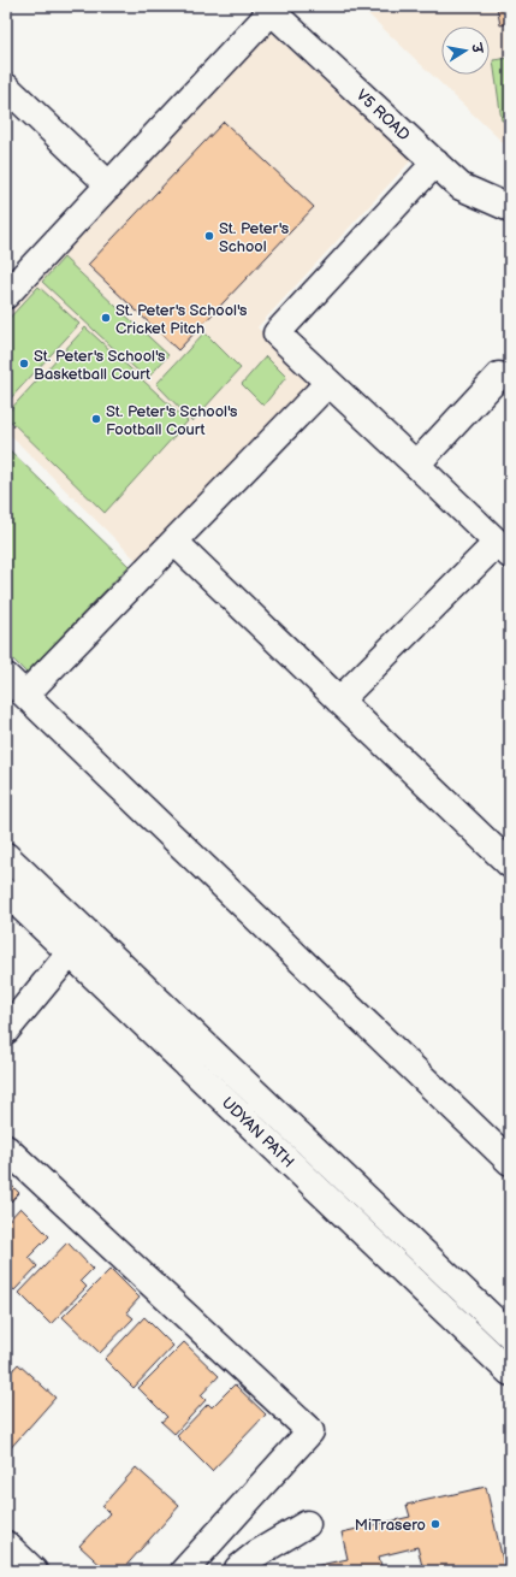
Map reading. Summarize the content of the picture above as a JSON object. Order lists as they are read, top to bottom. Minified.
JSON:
{"streets":{"street":["V5 ROAD","UDYAN PATH"]},"places":["St. Peter's School","St. Peter's School's Cricket Pitch","St. Peter's School's Basketball Court","St. Peter's School's Football Court","MiTrasero"],"north":"right"}
